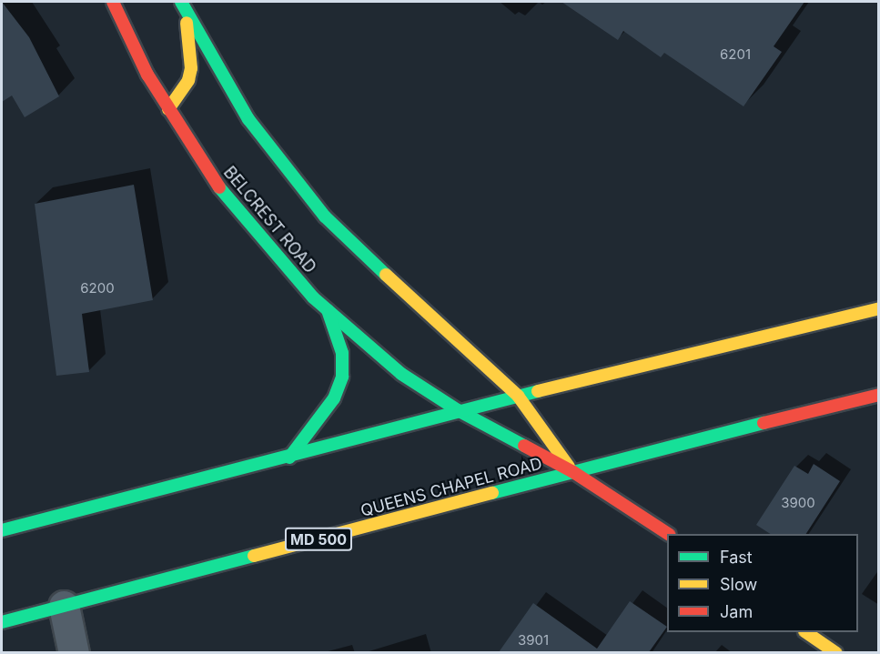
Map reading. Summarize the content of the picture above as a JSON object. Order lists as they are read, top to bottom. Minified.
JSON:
{"streets":{"main road":["BELCREST ROAD","QUEENS CHAPEL ROAD","MD 500"]},"crossings":[["BELCREST ROAD","QUEENS CHAPEL ROAD"]],"house_numbers":["6201","6200","3900","3901"],"legend":["Fast","Slow","Jam"]}
